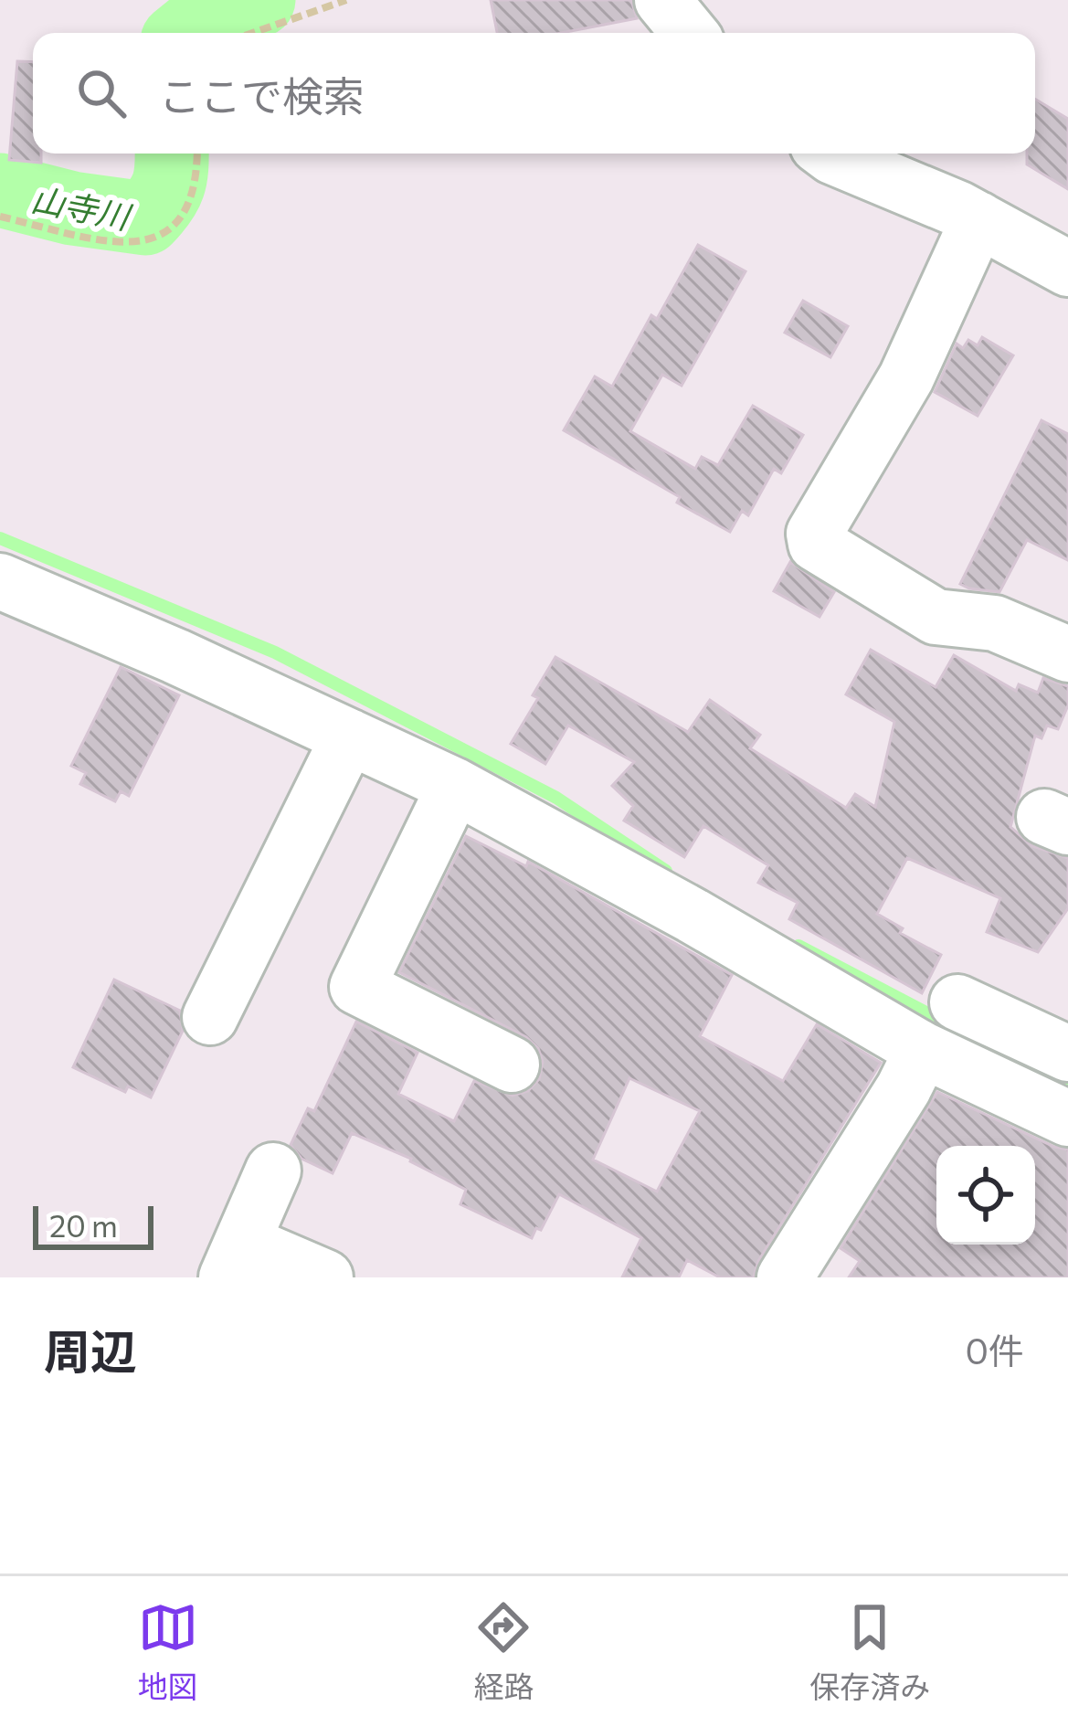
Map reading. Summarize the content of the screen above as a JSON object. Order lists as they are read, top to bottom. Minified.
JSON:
{"water":["山寺川"],"scale_bar":"20 m","page":{"search":"ここで検索","scale":"20 m","heading":["周辺","0件"],"nav":["地図","経路","保存済み"]}}
